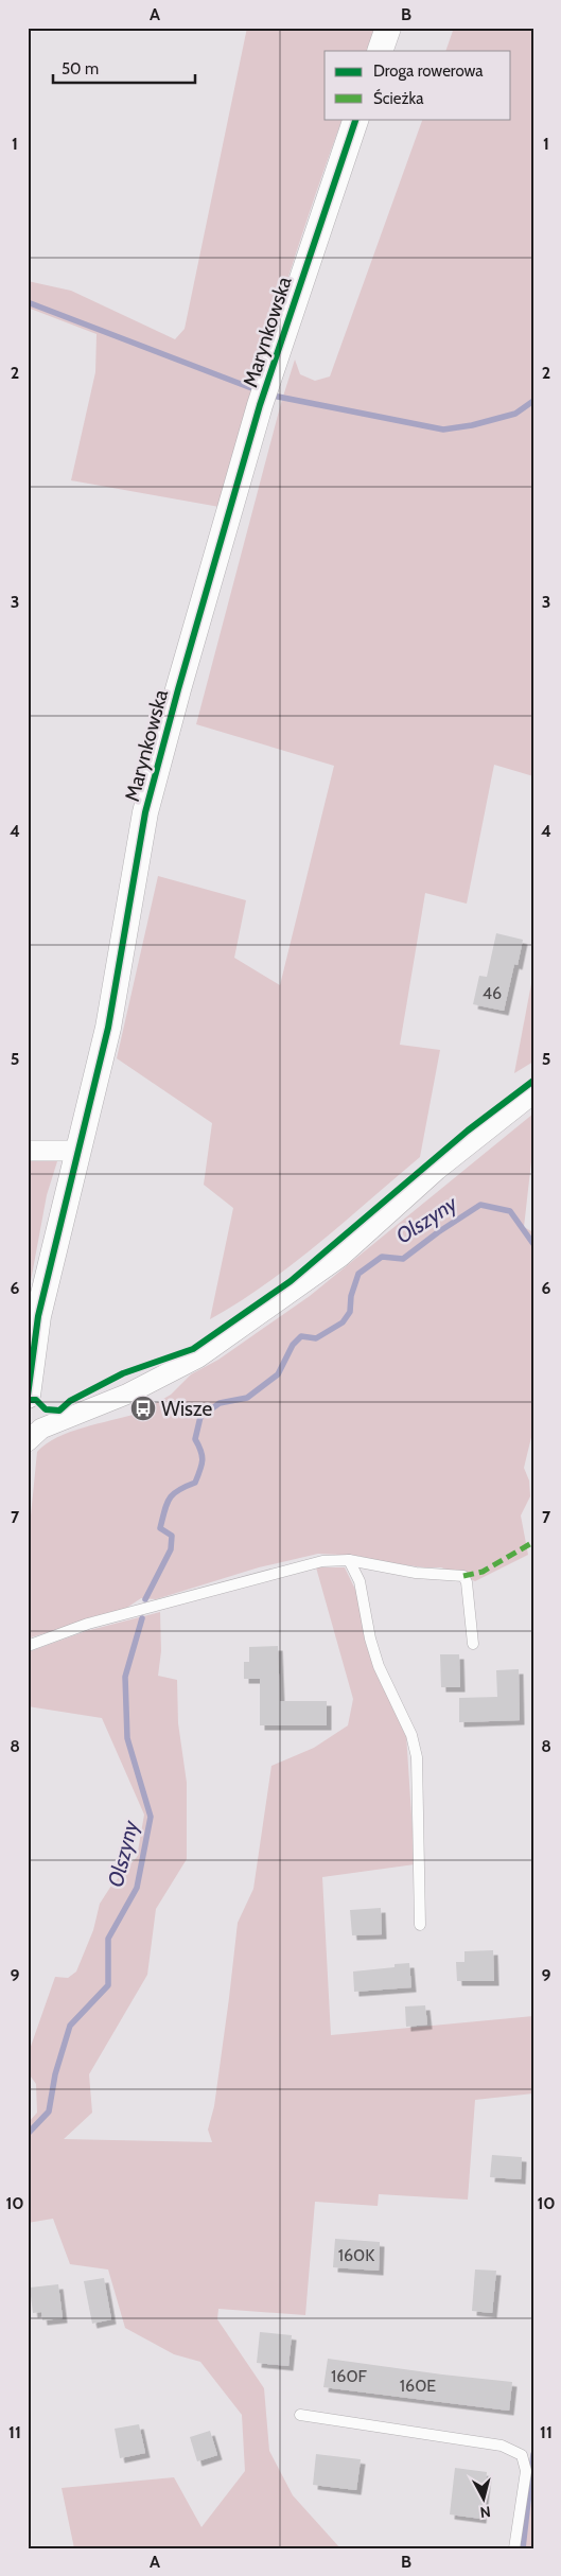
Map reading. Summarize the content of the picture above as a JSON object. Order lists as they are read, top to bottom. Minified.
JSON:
{"streets":{"street":["Marynkowska"]},"water":["Olszyny"],"places":{"bus stop":["Wisze"]},"house_numbers":["46","160K","160F","160E"],"legend":["Droga rowerowa","Ścieżka"],"scale_bar":"50 m","north":"bottom","grid":{"columns":["A","B"],"rows":["1","2","3","4","5","6","7","8","9","10","11"]}}
